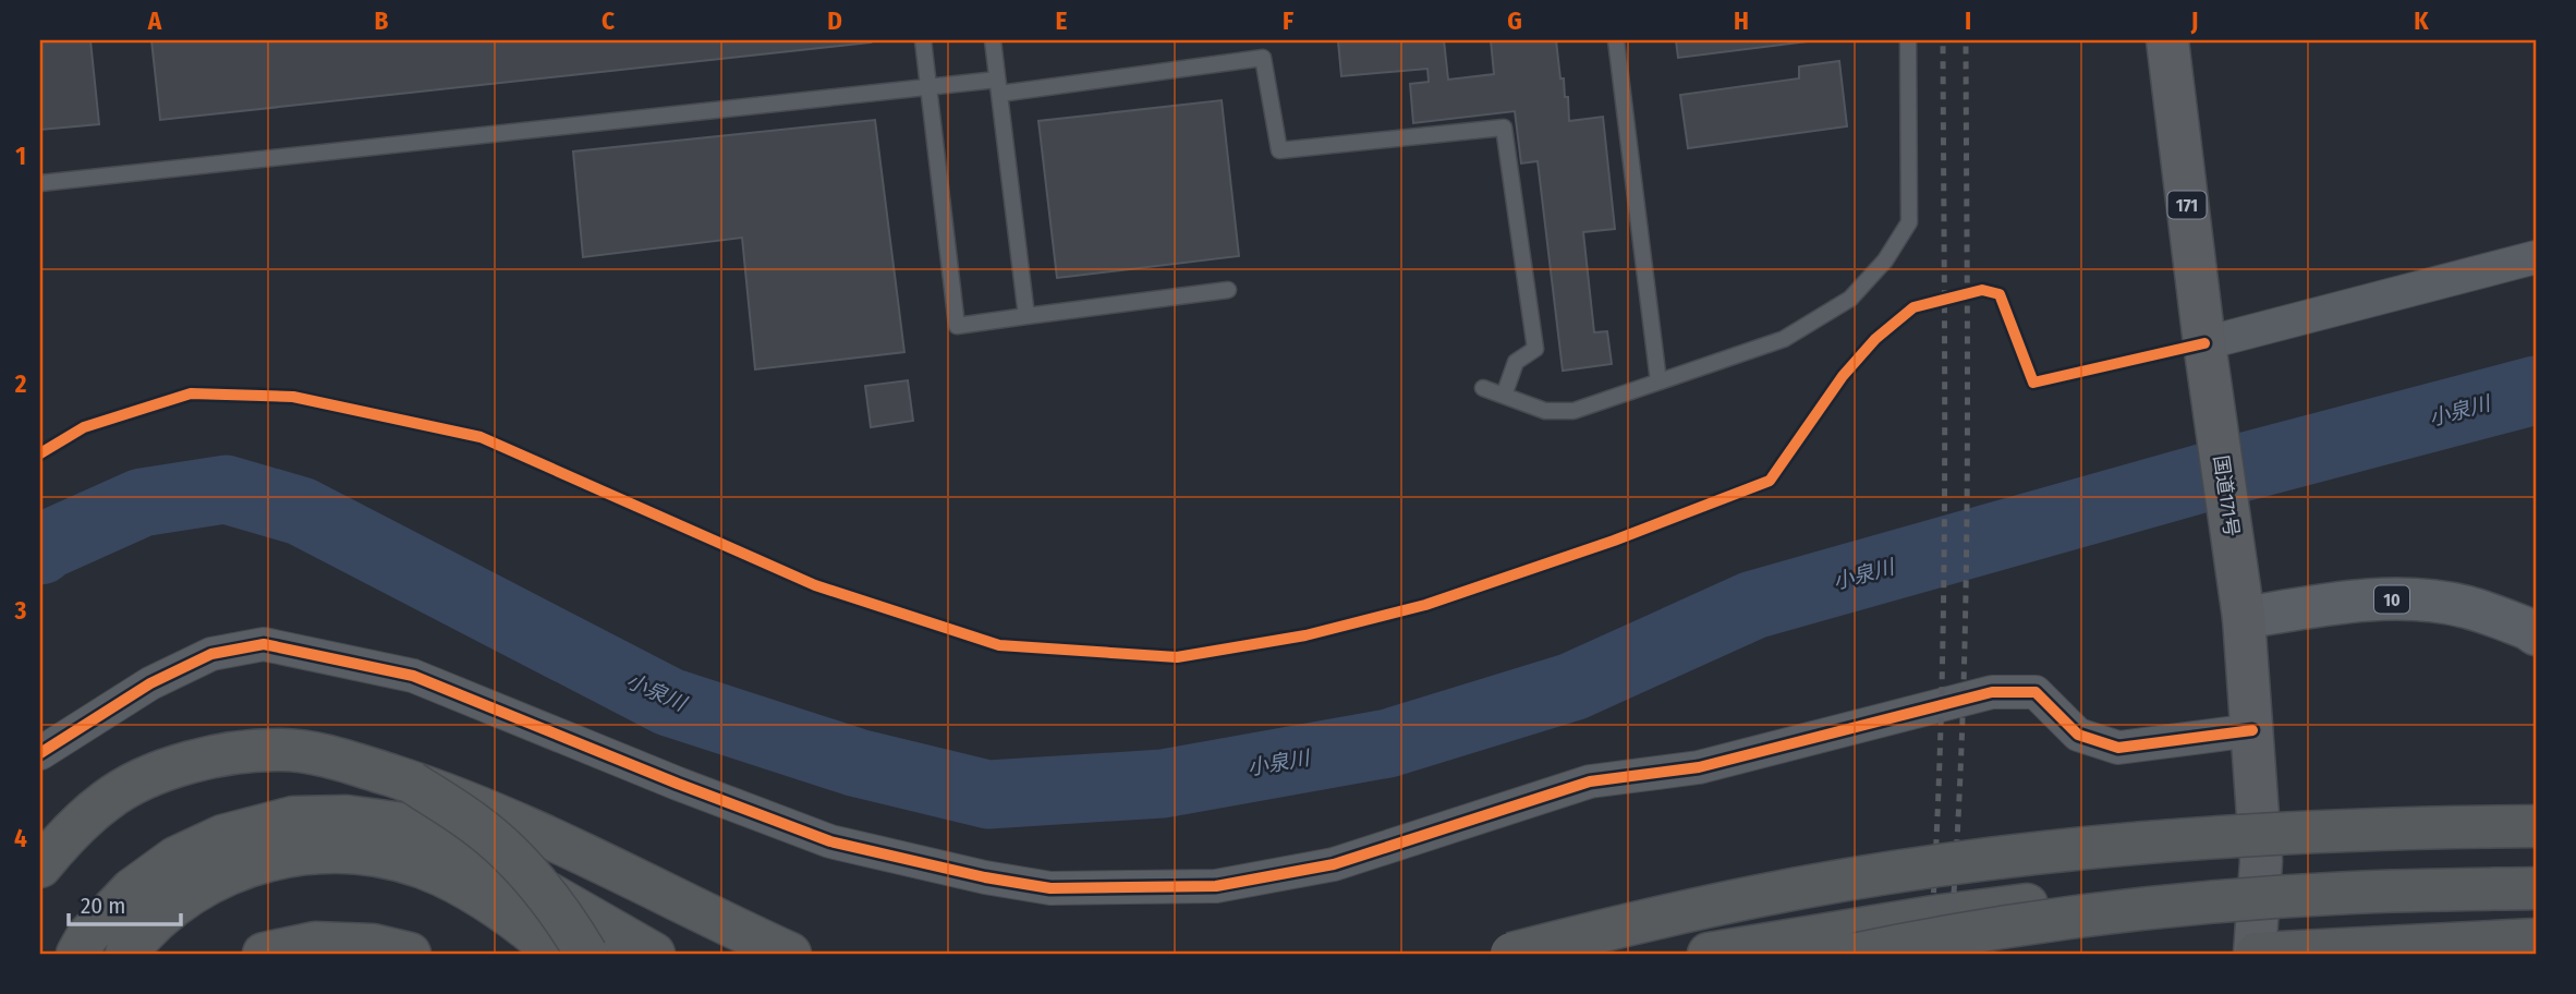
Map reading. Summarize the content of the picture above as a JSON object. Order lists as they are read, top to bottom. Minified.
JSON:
{"streets":{"highway":["171","国道171号"],"main road":["10"]},"crossings":[["国道171号","10"]],"water":["小泉川"],"scale_bar":"20 m","grid":{"columns":["A","B","C","D","E","F","G","H","I","J","K"],"rows":["1","2","3","4"]}}
